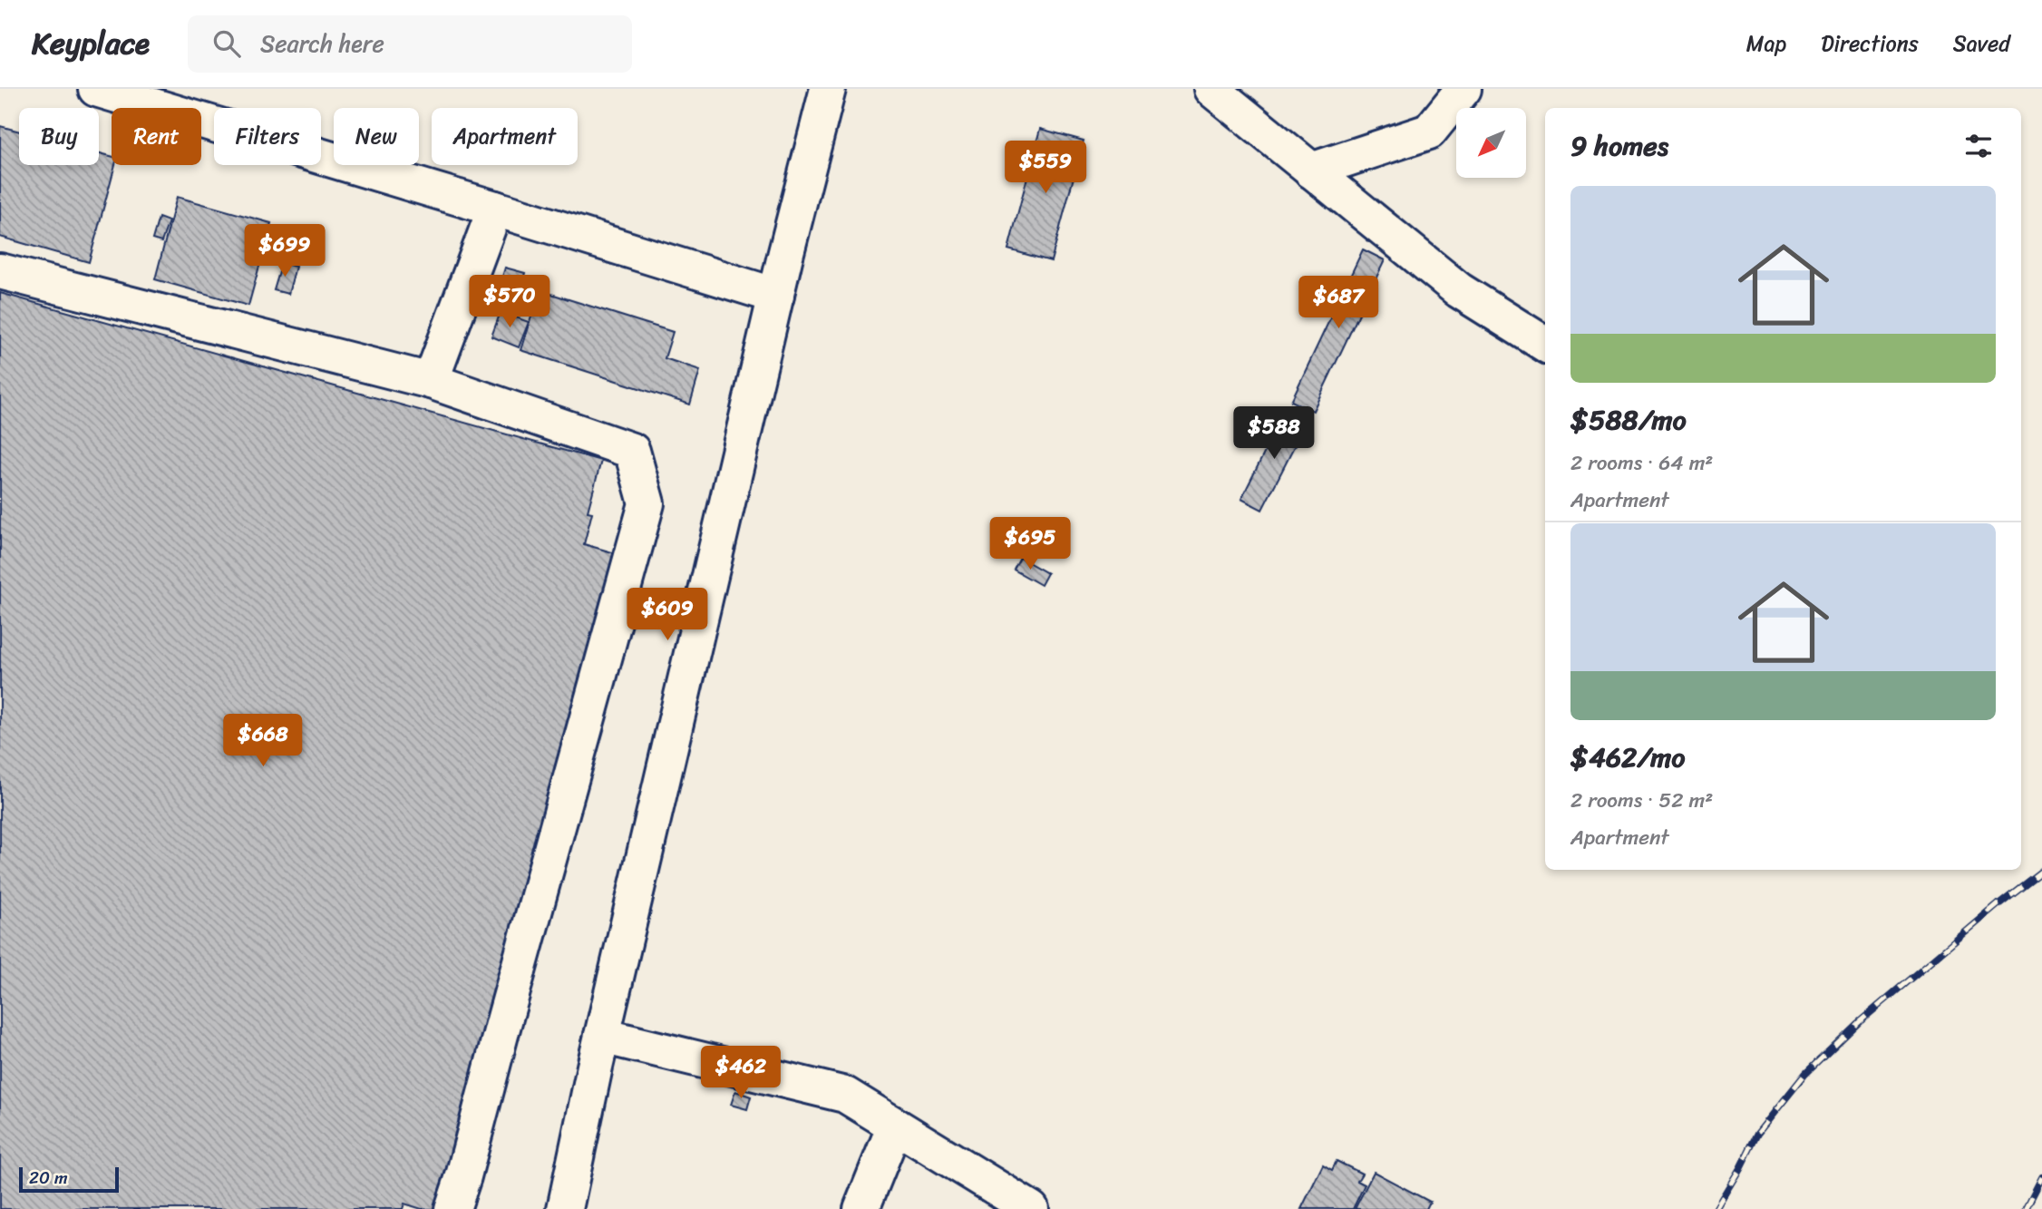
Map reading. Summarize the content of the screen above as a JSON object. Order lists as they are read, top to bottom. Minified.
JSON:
{"scale_bar":"20 m","north":"bottom left","page":{"header":"Keyplace","search":"Search here","nav":["Map","Directions","Saved"],"chip":["Buy","Rent","Filters","New","Apartment"],"heading":"9 homes","price":["$559","$699","$570","$687","$588","$695","$609","$668","$462"],"list":[{"name":"$588/mo","note":"2 rooms · 64 m² · Apartment"},{"name":"$462/mo","note":"2 rooms · 52 m² · Apartment"}],"scale":"20 m"}}
